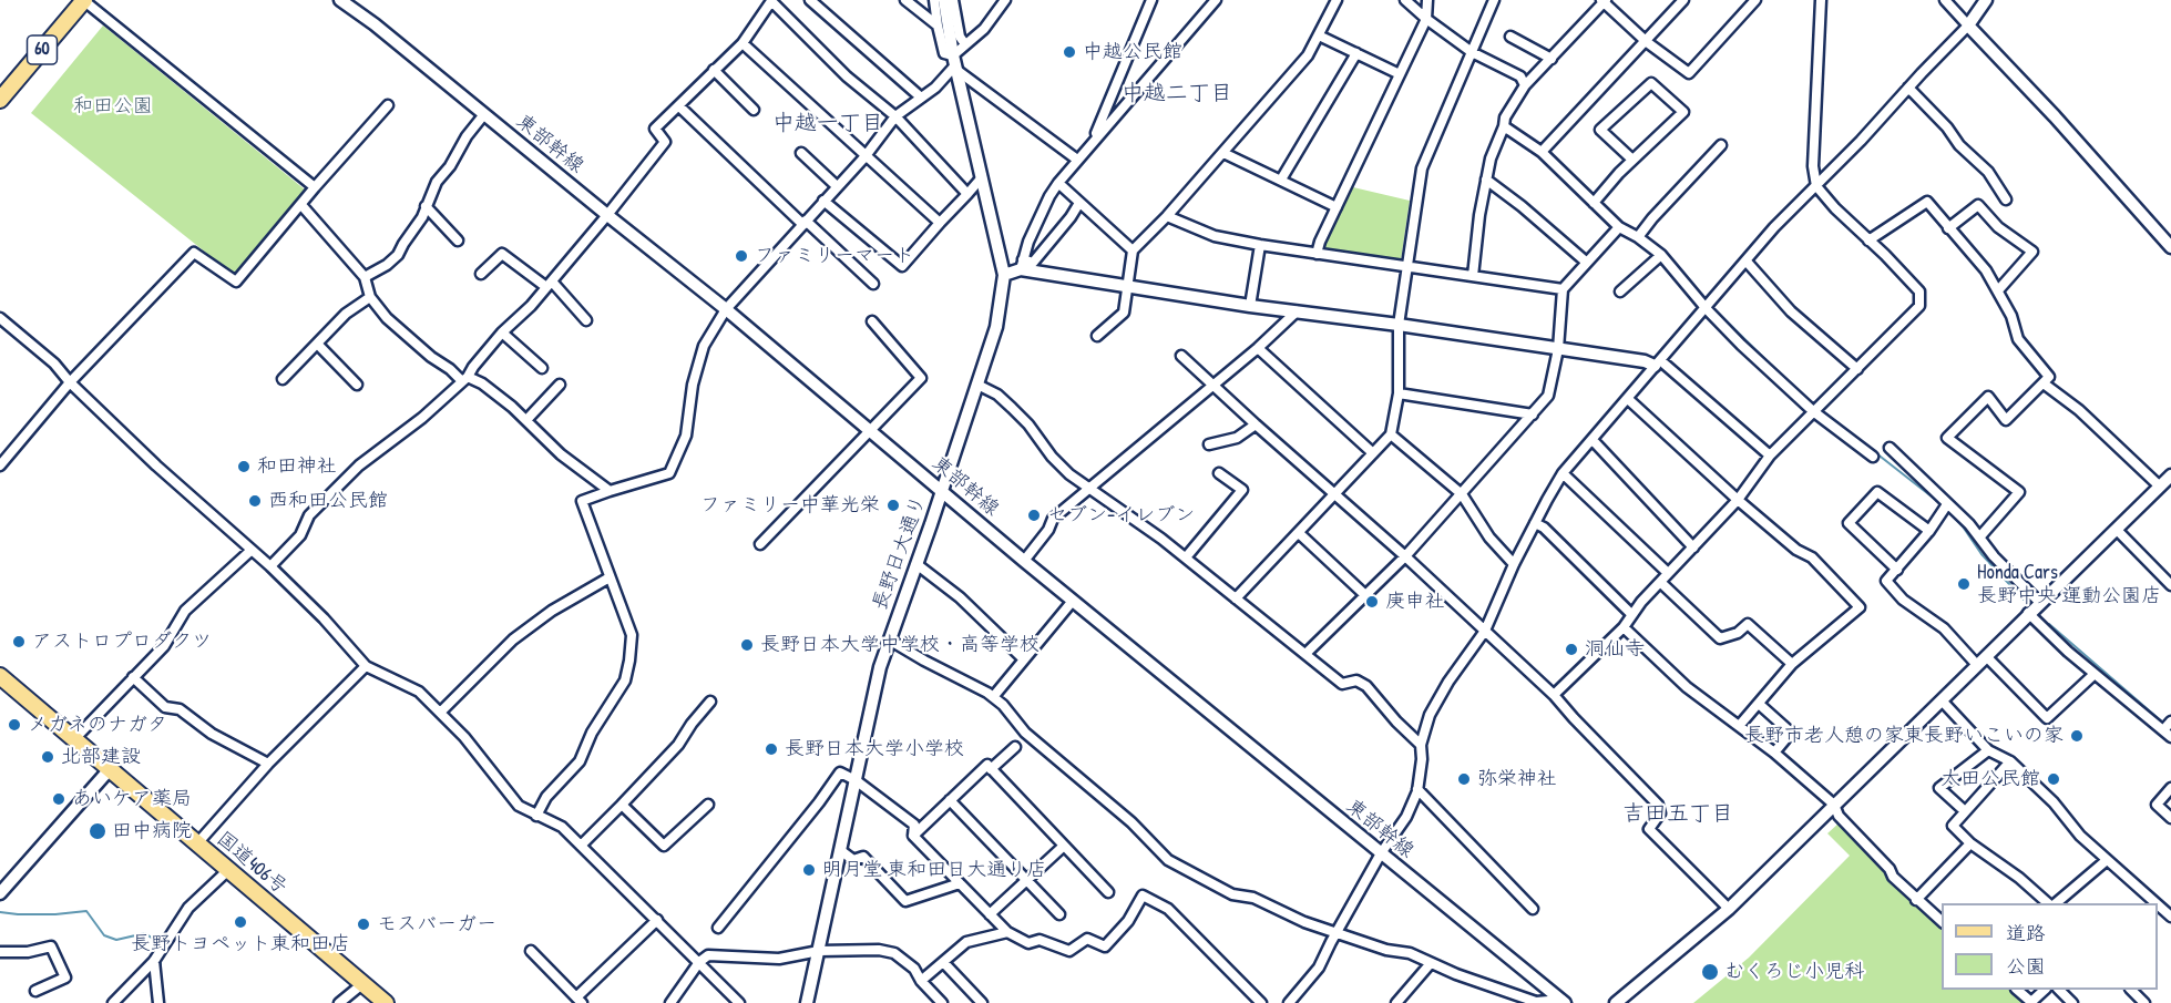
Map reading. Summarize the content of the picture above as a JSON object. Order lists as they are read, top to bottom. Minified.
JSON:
{"streets":{"main road":["60","国道406号"],"street":["東部幹線","長野日大通り"]},"crossings":[["東部幹線","長野日大通り"]],"districts":["中越二丁目","中越一丁目","吉田五丁目"],"parks":["和田公園"],"places":["中越公民館","ファミリーマート","和田神社","西和田公民館","ファミリー中華光栄","セブン-イレブン","Honda Cars 長野中央 運動公園店","庚申社","アストロプロダクツ","長野日本大学中学校・高等学校","洞仙寺","メガネのナガタ","長野市老人憩の家東長野いこいの家","長野日本大学小学校","北部建設","弥栄神社","太田公民館","あいケア薬局","田中病院","明月堂 東和田日大通り店","長野トヨペット東和田店","モスバーガー","むくろじ小児科"],"legend":["道路","公園"]}
